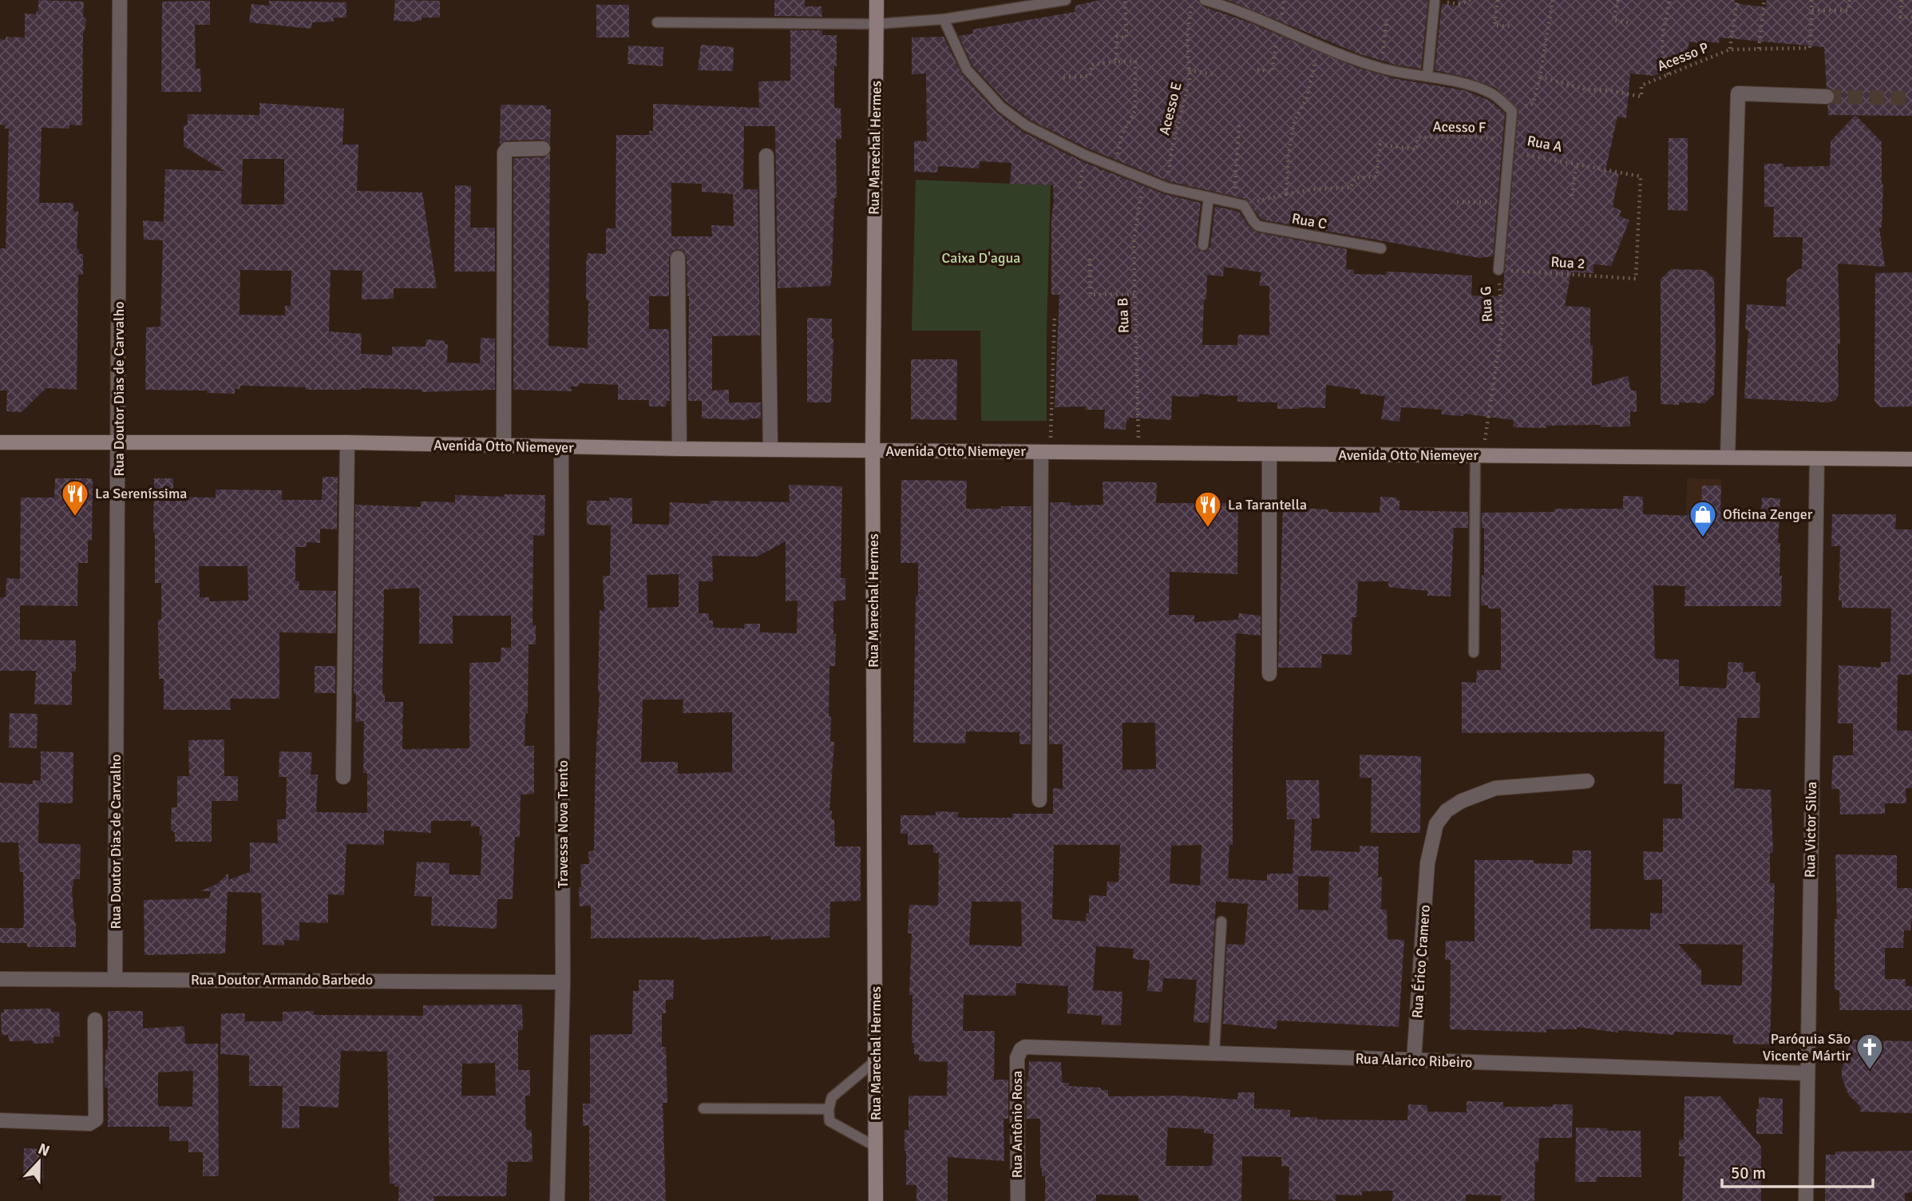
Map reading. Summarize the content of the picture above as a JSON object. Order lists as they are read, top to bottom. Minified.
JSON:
{"streets":{"main road":["Rua Marechal Hermes","Avenida Otto Niemeyer"],"street":["Rua Doutor Dias de Carvalho","Travessa Nova Trento","Rua Victor Silva","Rua Érico Cramero","Rua Doutor Armando Barbedo","Rua Alarico Ribeiro","Rua Antônio Rosa"],"lane":["Rua A","Rua C","Rua G"],"path":["Acesso P","Acesso E","Acesso F","Rua 2","Rua B"]},"crossings":[["Acesso F","Rua A"],["Acesso F","Rua C"],["Rua A","Rua 2"],["Rua A","Rua G"],["Rua Marechal Hermes","Avenida Otto Niemeyer"],["Rua 2","Rua G"],["Rua G","Avenida Otto Niemeyer"],["Rua B","Avenida Otto Niemeyer"],["Rua Doutor Dias de Carvalho","Avenida Otto Niemeyer"],["Rua Doutor Dias de Carvalho","Rua Doutor Armando Barbedo"],["Avenida Otto Niemeyer","Travessa Nova Trento"],["Avenida Otto Niemeyer","Rua Victor Silva"],["Travessa Nova Trento","Rua Doutor Armando Barbedo"],["Rua Victor Silva","Rua Alarico Ribeiro"],["Rua Érico Cramero","Rua Alarico Ribeiro"],["Rua Alarico Ribeiro","Rua Antônio Rosa"]],"parks":["Caixa D'agua"],"places":{"restaurant":["La Sereníssima","La Tarantella"],"shop":["Oficina Zenger"],"church":["Paróquia São Vicente Mártir"]},"scale_bar":"50 m","north":"top"}
